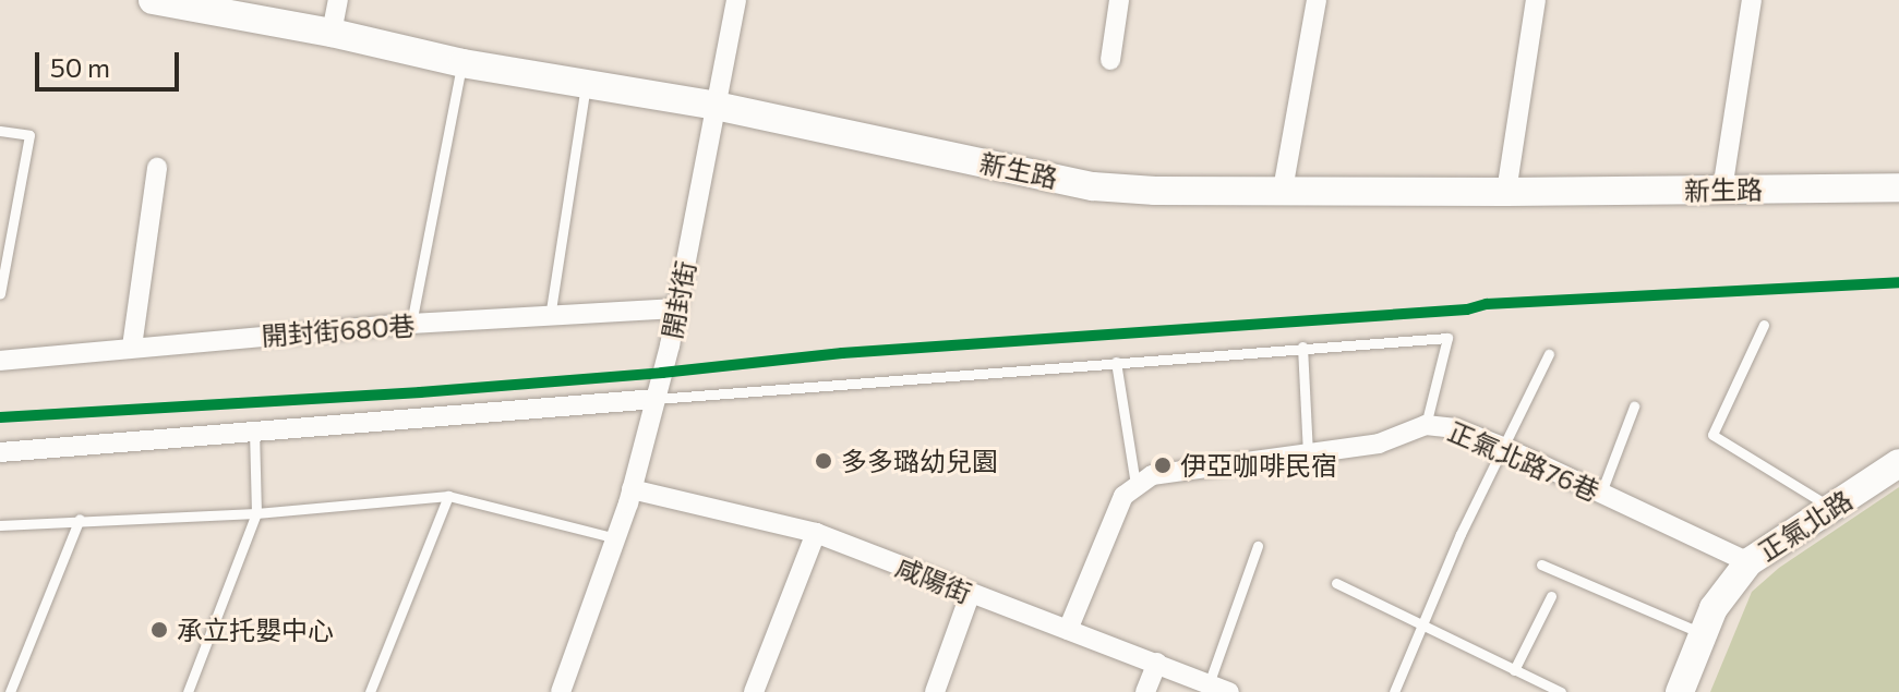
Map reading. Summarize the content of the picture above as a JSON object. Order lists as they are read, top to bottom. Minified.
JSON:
{"streets":{"street":["新生路","開封街","開封街680巷","正氣北路76巷","正氣北路","咸陽街"]},"crossings":[["新生路","開封街"],["開封街","開封街680巷"],["開封街","咸陽街"],["正氣北路76巷","正氣北路"]],"places":["多多璐幼兒園","伊亞咖啡民宿","承立托嬰中心"],"scale_bar":"50 m"}
